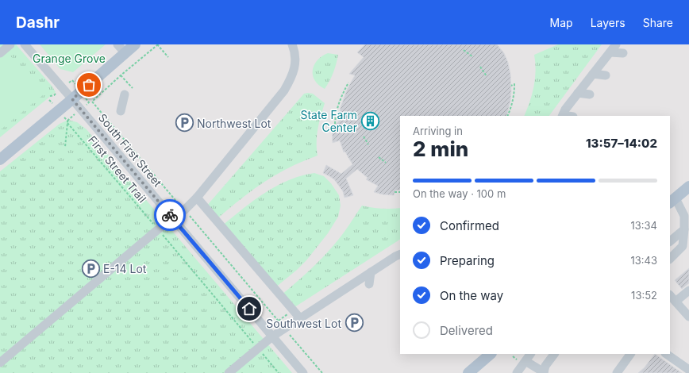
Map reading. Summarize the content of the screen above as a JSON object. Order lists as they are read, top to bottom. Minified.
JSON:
{"streets":{"street":["South First Street"],"path":["First Street Trail"]},"parks":["Grange Grove"],"places":{"building":["State Farm Center"],"parking":["Northwest Lot","E-14 Lot","Southwest Lot"]},"page":{"header":"Dashr","nav":["Map","Layers","Share"],"heading":["2 min","Arriving in","13:57–14:02"],"bar":"On the way · 100 m","list":[["Confirmed","13:34"],["Preparing","13:43"],["On the way","13:52"],"Delivered"]}}
